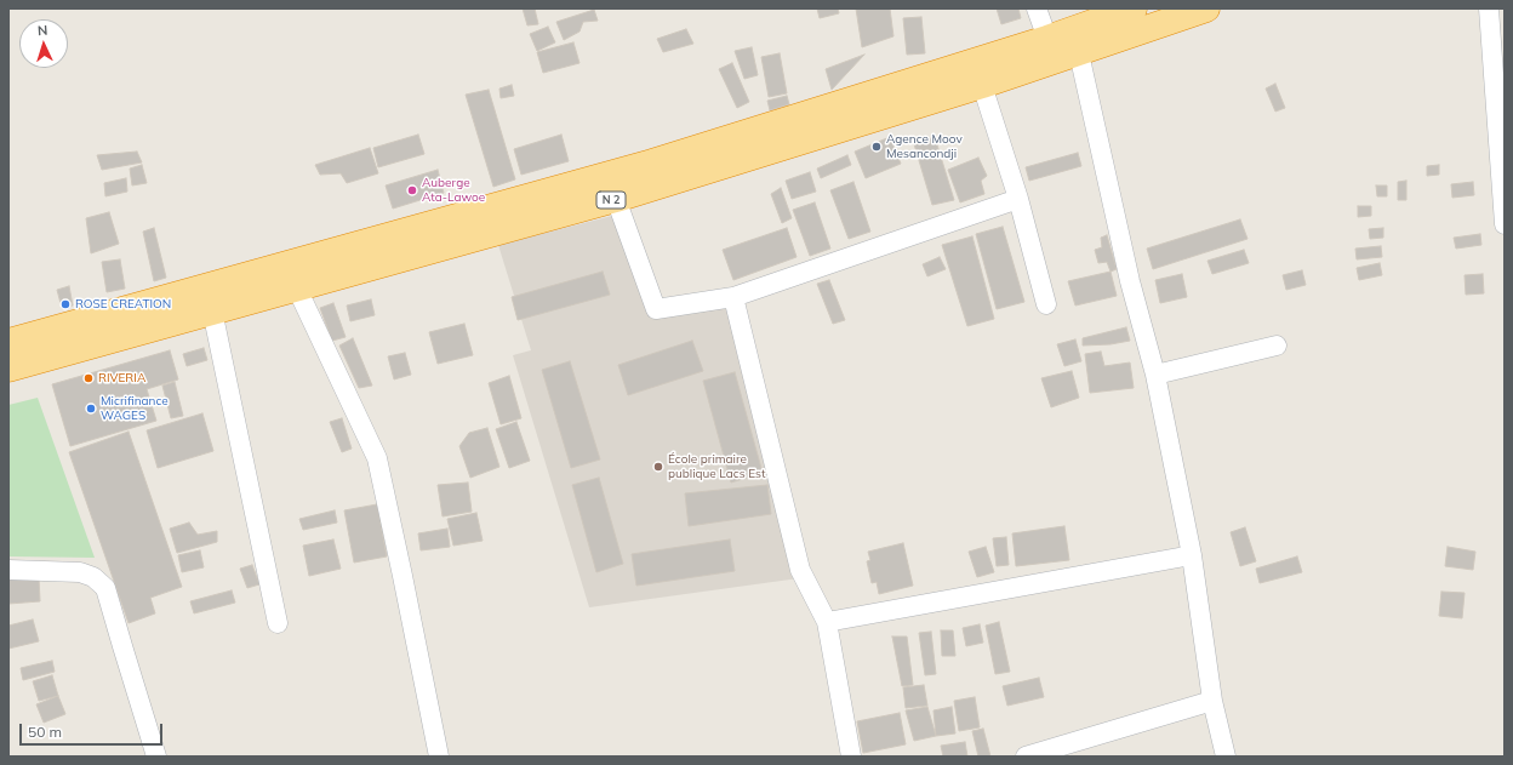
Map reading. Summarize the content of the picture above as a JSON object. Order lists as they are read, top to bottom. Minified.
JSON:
{"streets":{"highway":["N 2"]},"places":["Agence Moov Mesancondji","Auberge Ata-Lawoe","ROSE CREATION","RIVERIA","Micrifinance WAGES","École primaire publique Lacs Est"],"scale_bar":"50 m","north":"top"}
